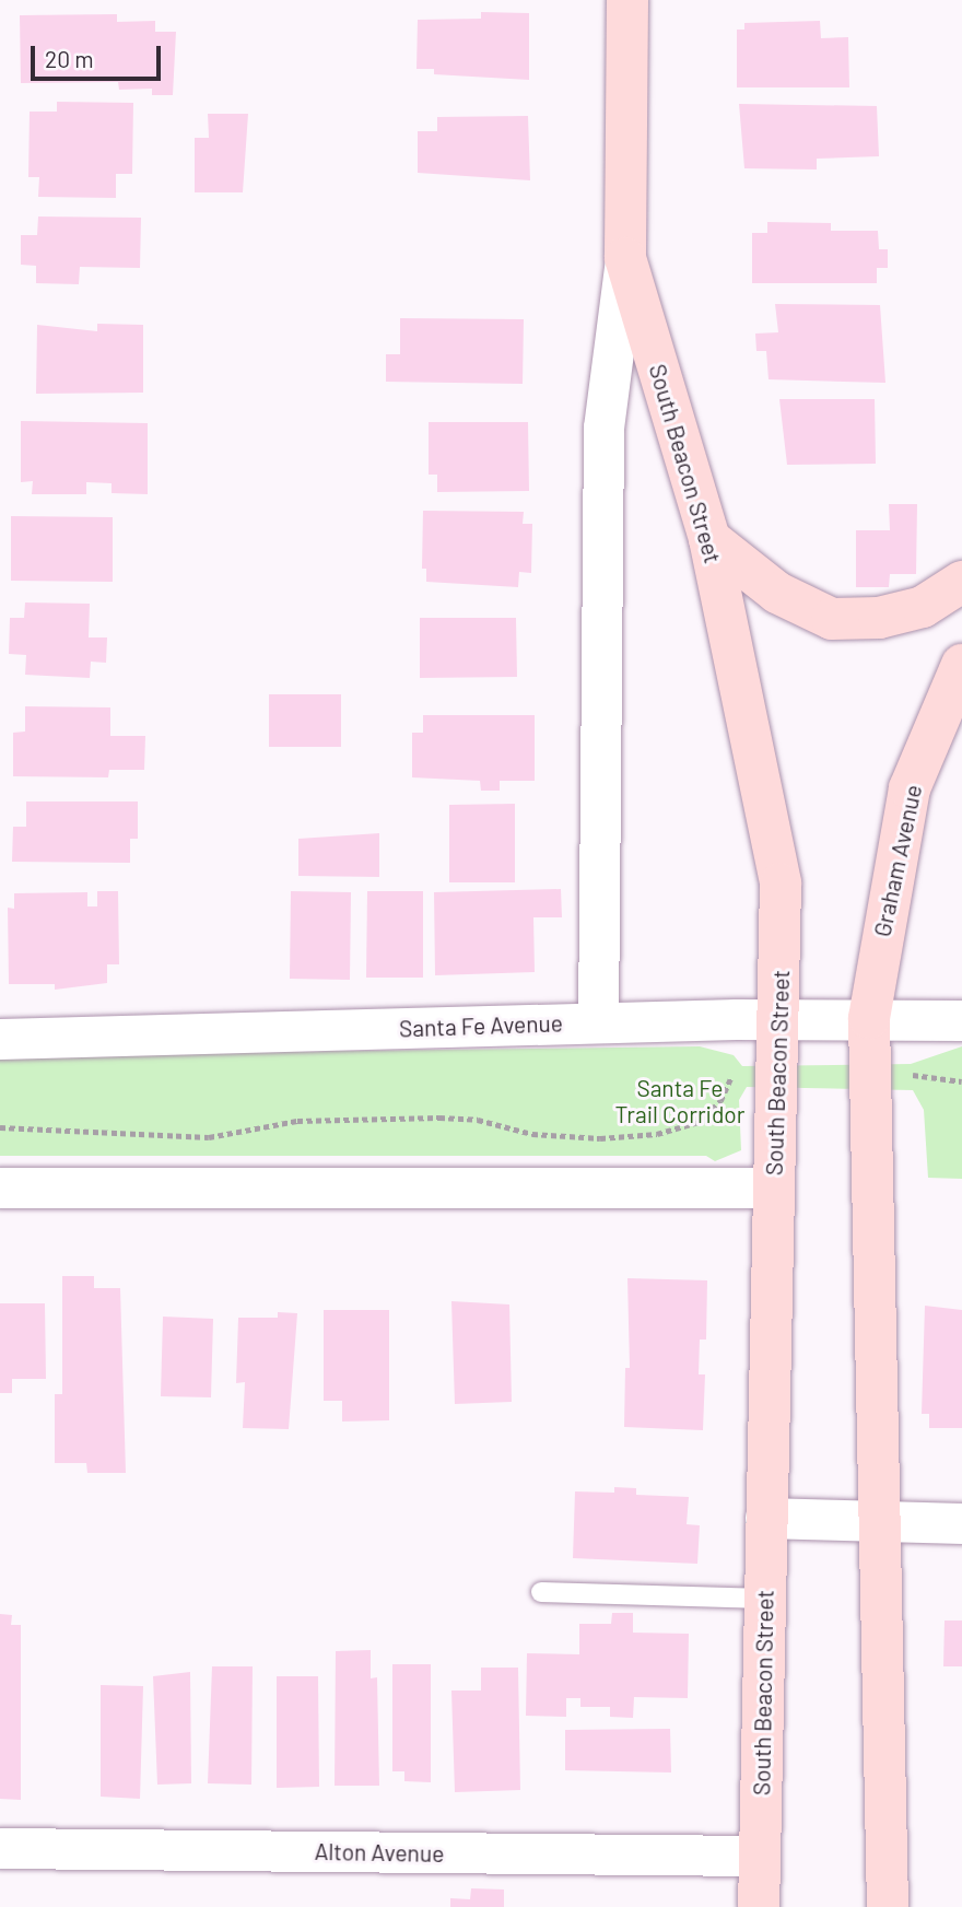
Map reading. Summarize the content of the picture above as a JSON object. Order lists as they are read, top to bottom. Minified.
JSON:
{"streets":{"street":["South Beacon Street","Graham Avenue","Santa Fe Avenue","Alton Avenue"]},"crossings":[["South Beacon Street","Santa Fe Avenue"],["South Beacon Street","Alton Avenue"],["Graham Avenue","Santa Fe Avenue"]],"parks":["Santa Fe Trail Corridor"],"scale_bar":"20 m"}
